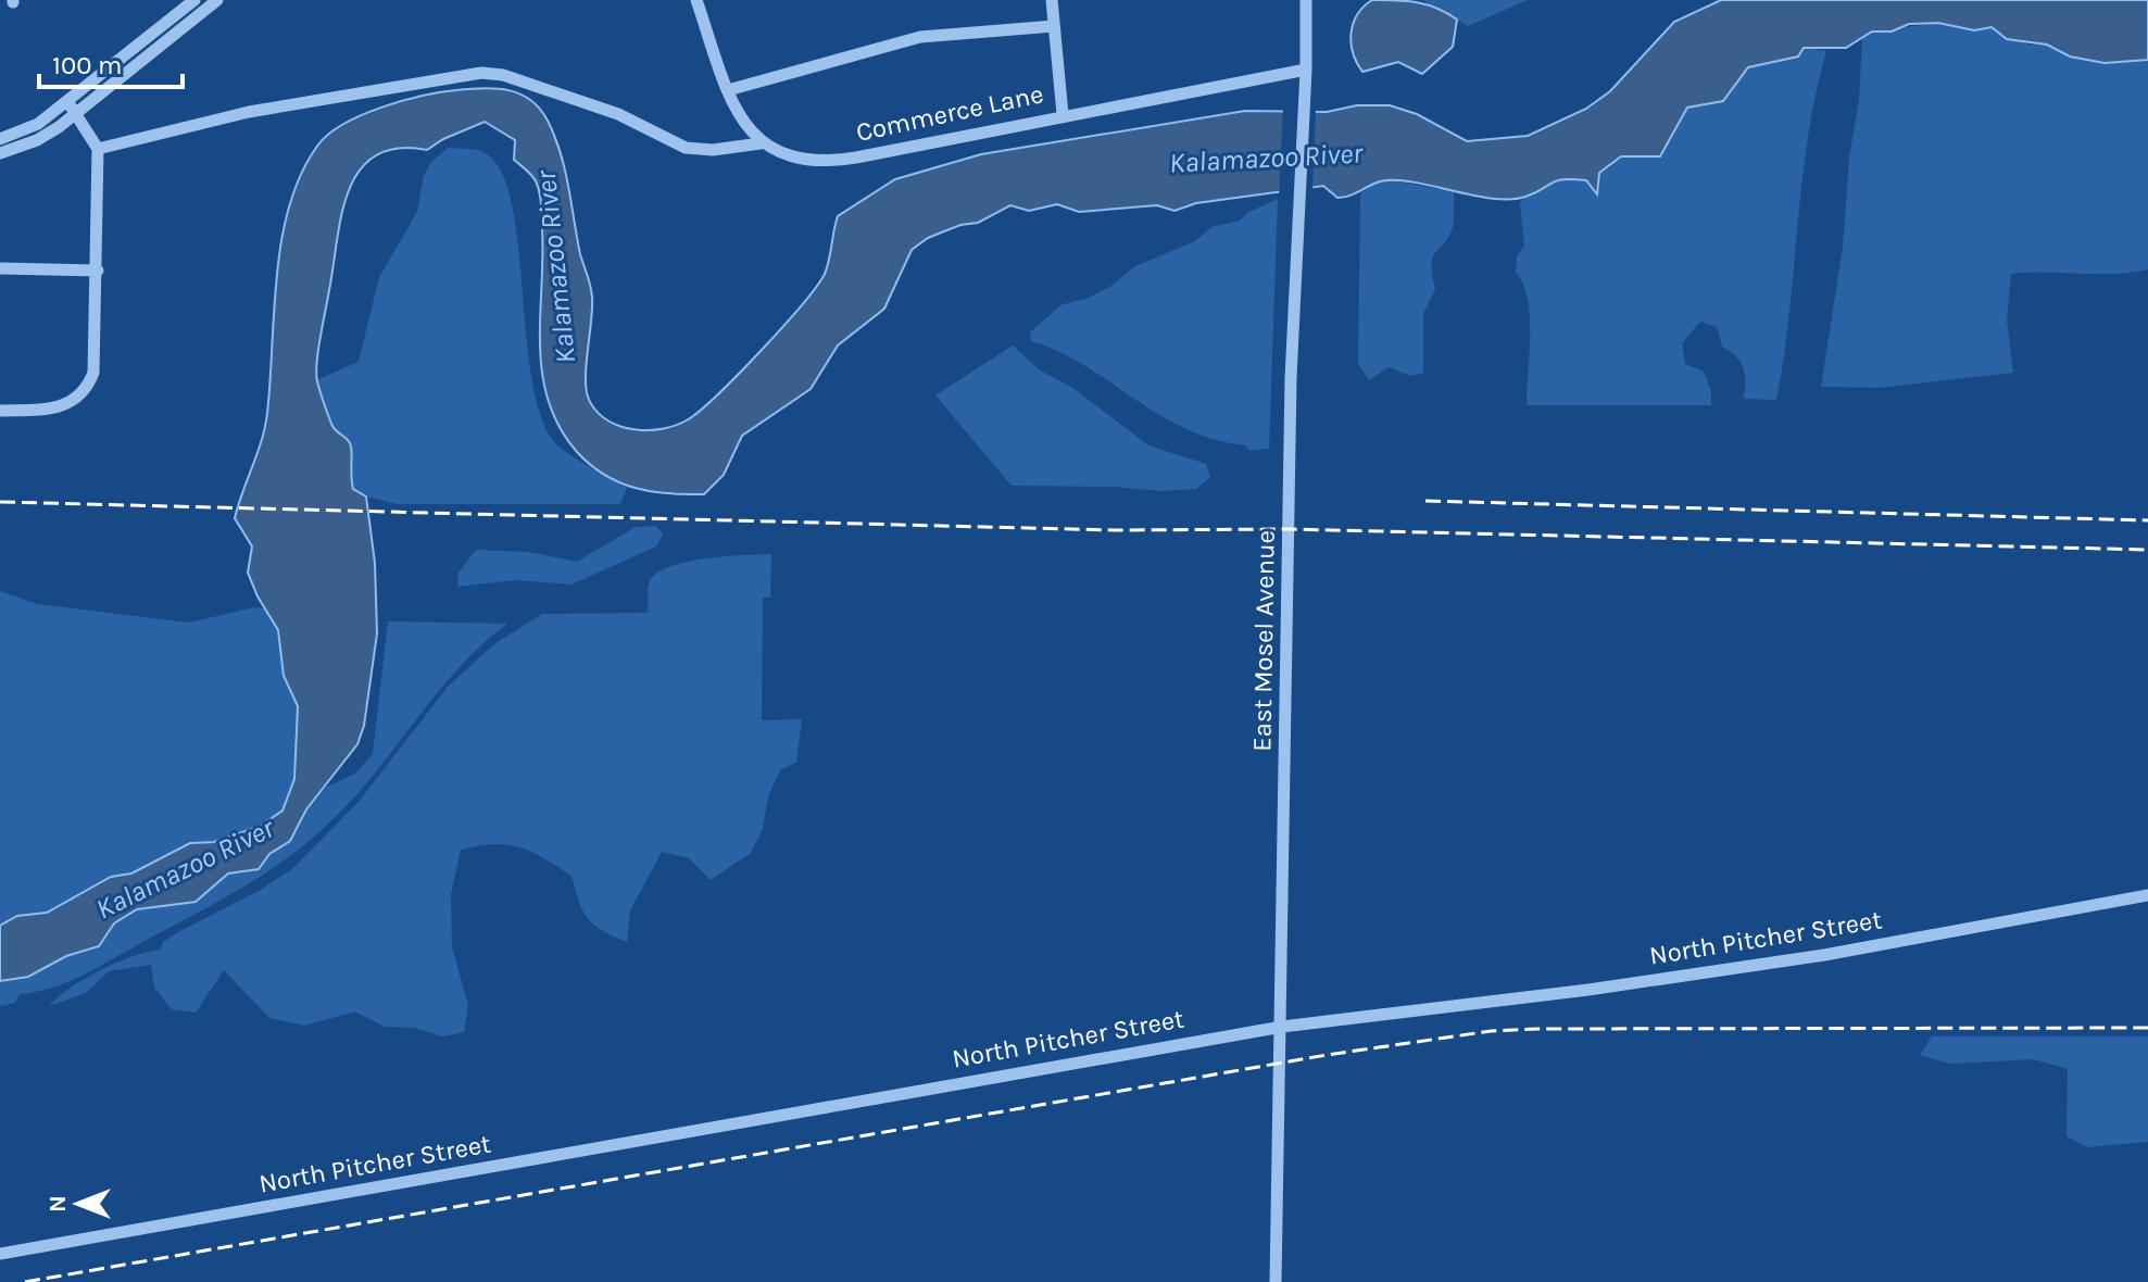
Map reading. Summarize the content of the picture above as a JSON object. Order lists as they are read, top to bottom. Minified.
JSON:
{"streets":{"street":["Commerce Lane","East Mosel Avenue","North Pitcher Street"]},"crossings":[["Commerce Lane","East Mosel Avenue"],["East Mosel Avenue","North Pitcher Street"]],"water":["Kalamazoo River"],"scale_bar":"100 m","north":"left"}
